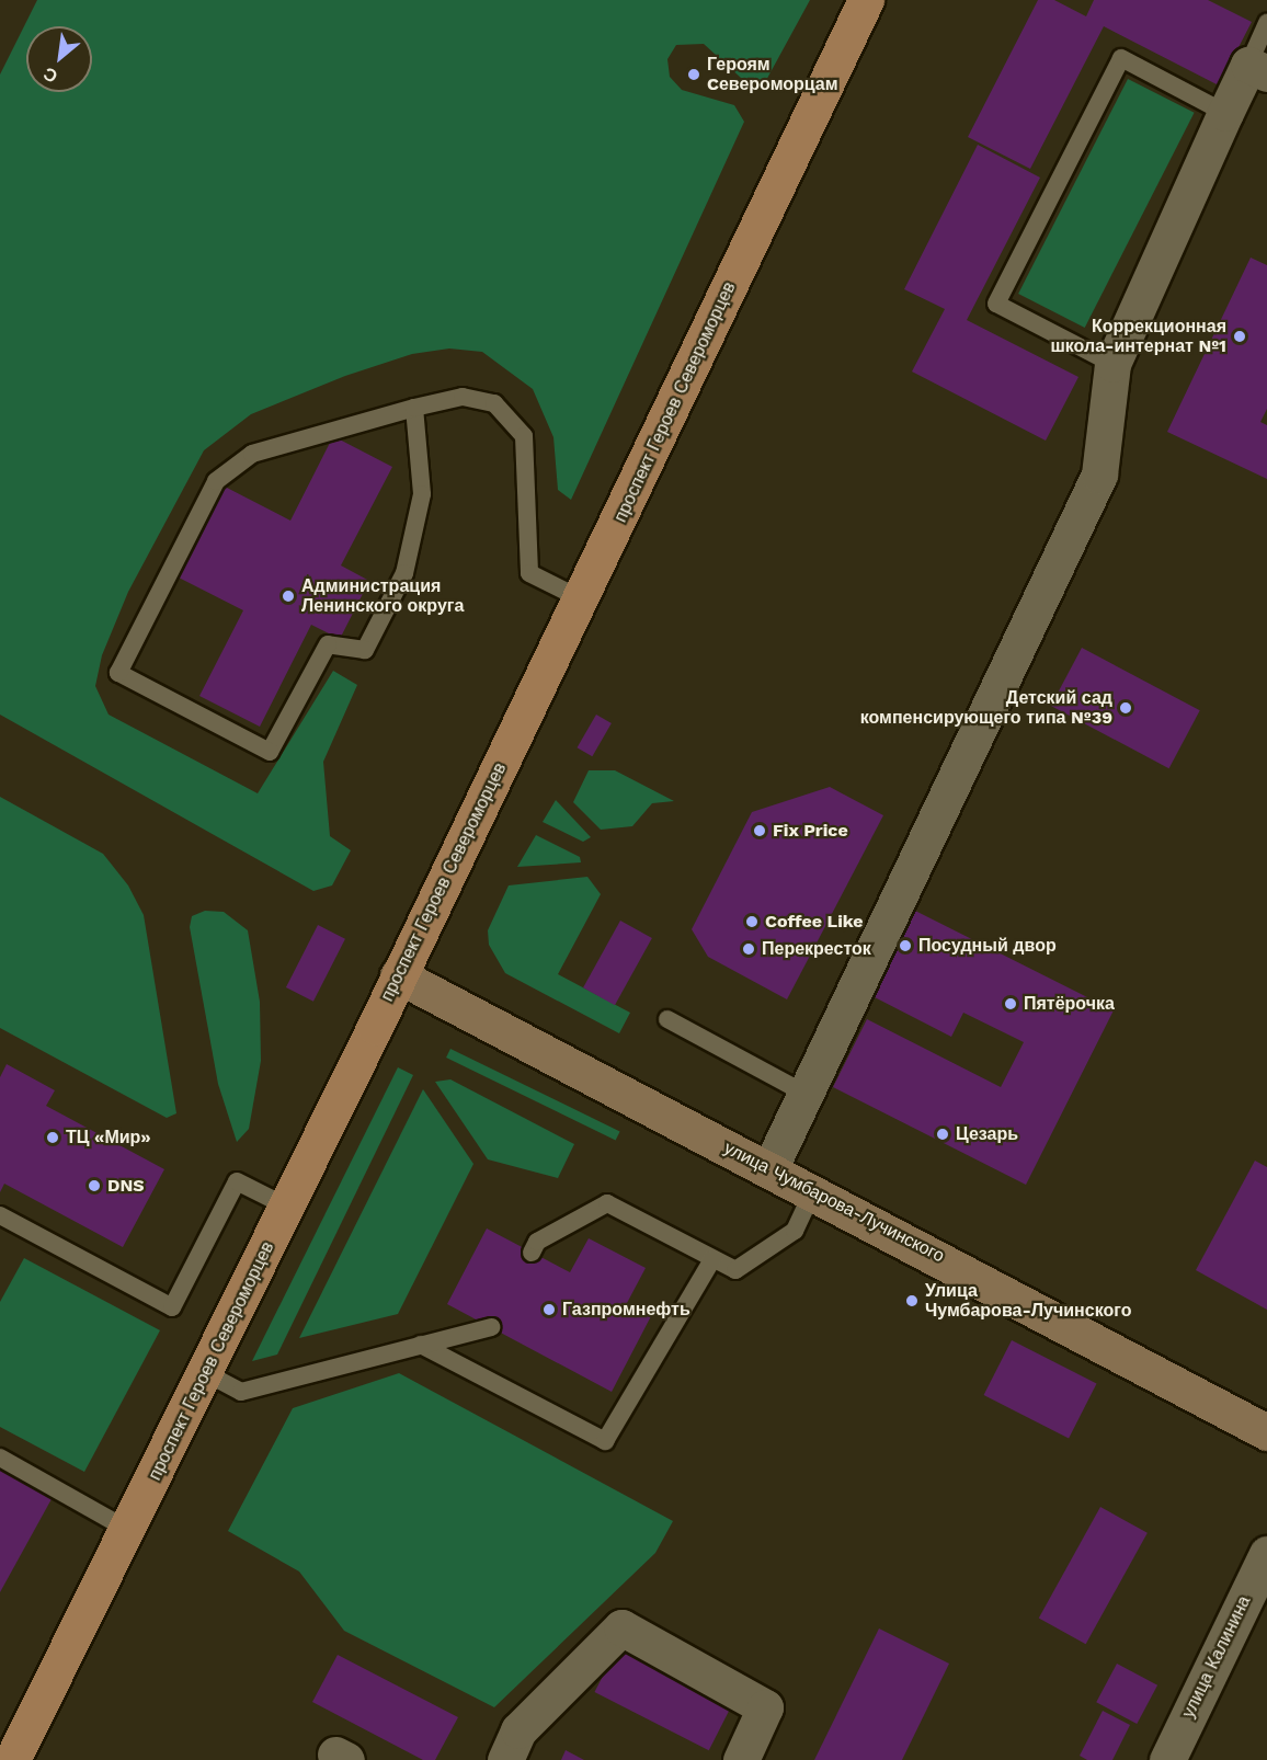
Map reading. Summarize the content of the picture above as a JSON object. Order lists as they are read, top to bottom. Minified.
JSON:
{"streets":{"main road":["проспект Героев Североморцев"],"street":["улица Чумбарова-Лучинского","улица Калинина"]},"crossings":[["проспект Героев Североморцев","улица Чумбарова-Лучинского"]],"places":["Героям Cевероморцам","Коррекционная школа-интернат №1","Администрация Ленинского округа","Детский сад компенсирующего типа №39","Fix Price","Coffee Like","Посудный двор","Перекресток","Пятёрочка","Цезарь","ТЦ «Мир»","DNS","Улица Чумбарова-Лучинского","Газпромнефть"],"north":"bottom left"}
